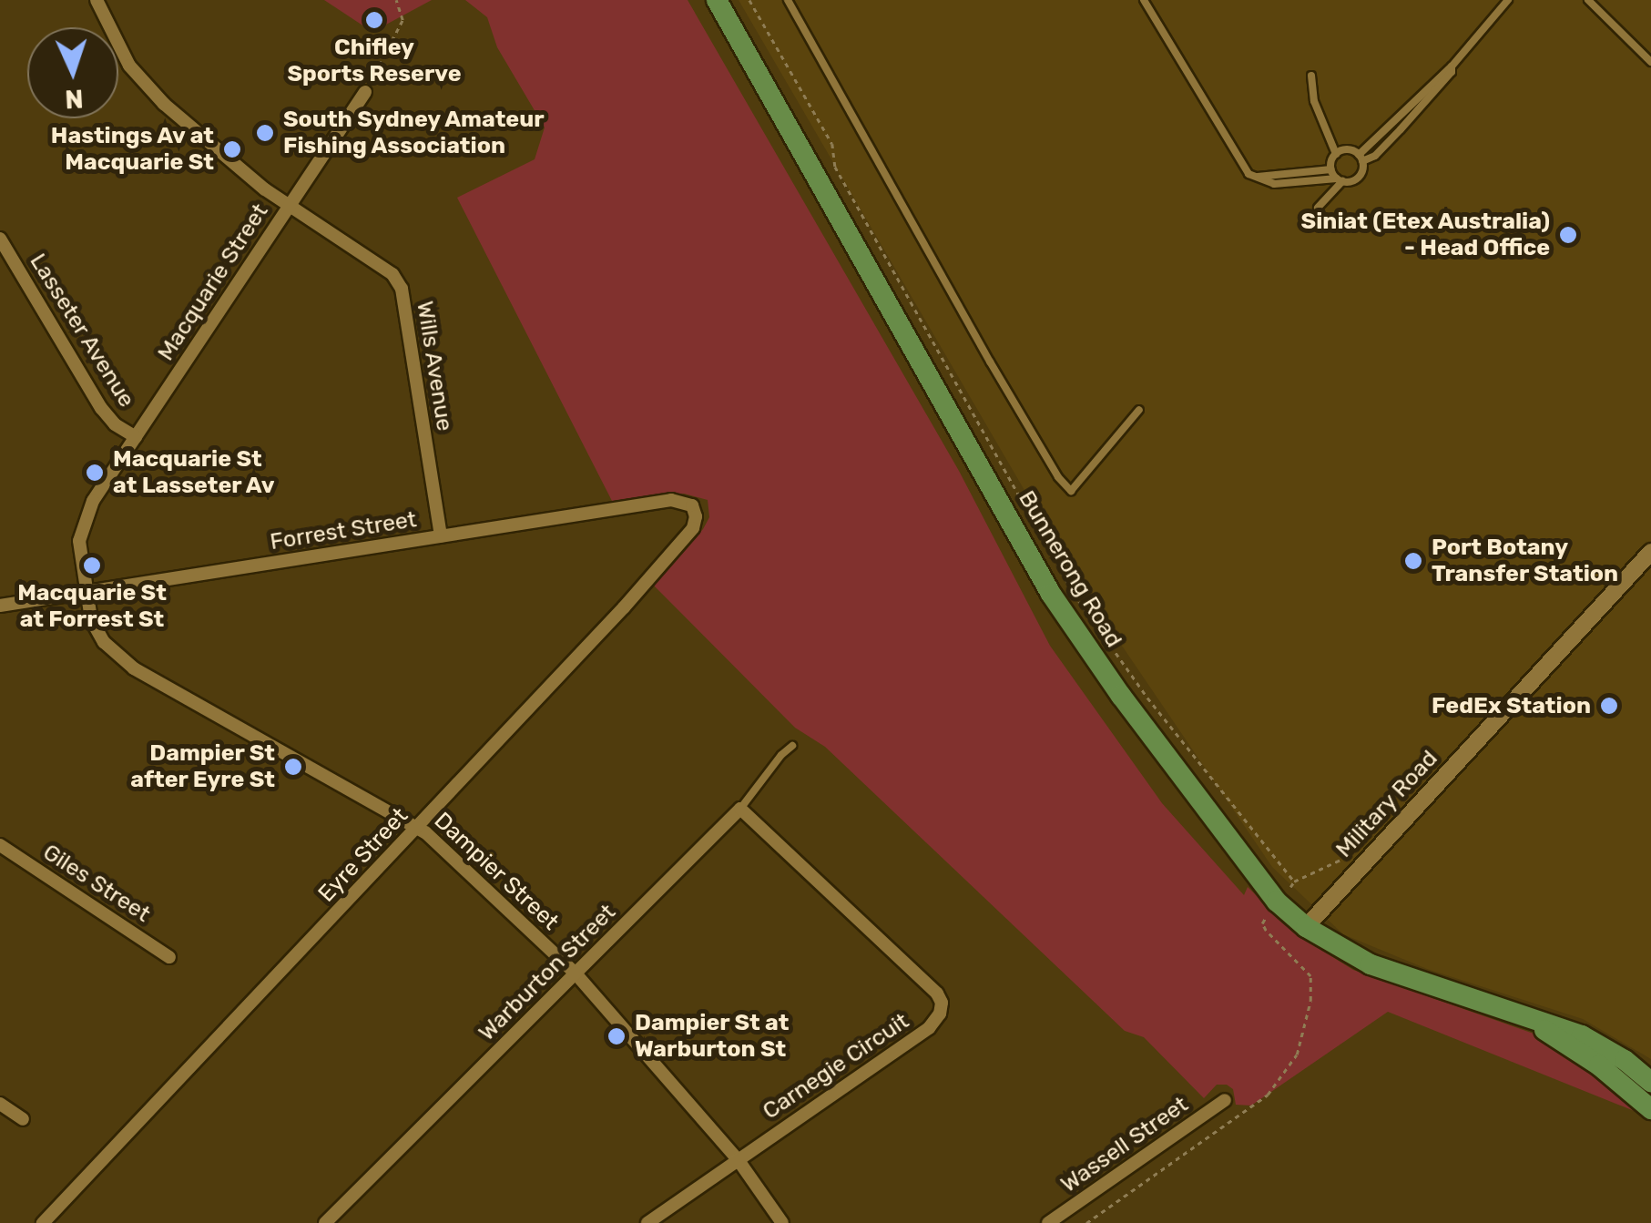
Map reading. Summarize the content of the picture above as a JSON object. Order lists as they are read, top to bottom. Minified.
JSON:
{"streets":{"main road":["Bunnerong Road"],"street":["Macquarie Street","Lasseter Avenue","Wills Avenue","Forrest Street","Military Road","Eyre Street","Dampier Street","Giles Street","Warburton Street","Carnegie Circuit","Wassell Street"]},"crossings":[["Macquarie Street","Lasseter Avenue"],["Macquarie Street","Wills Avenue"],["Macquarie Street","Forrest Street"],["Macquarie Street","Dampier Street"],["Wills Avenue","Forrest Street"],["Forrest Street","Eyre Street"],["Forrest Street","Dampier Street"],["Bunnerong Road","Military Road"],["Eyre Street","Dampier Street"],["Dampier Street","Warburton Street"],["Dampier Street","Carnegie Circuit"],["Warburton Street","Carnegie Circuit"]],"places":["Chifley Sports Reserve","South Sydney Amateur Fishing Association","Hastings Av at Macquarie St","Siniat (Etex Australia) - Head Office","Macquarie St at Lasseter Av","Port Botany Transfer Station","Macquarie St at Forrest St","FedEx Station","Dampier St after Eyre St","Dampier St at Warburton St"],"north":"bottom"}
